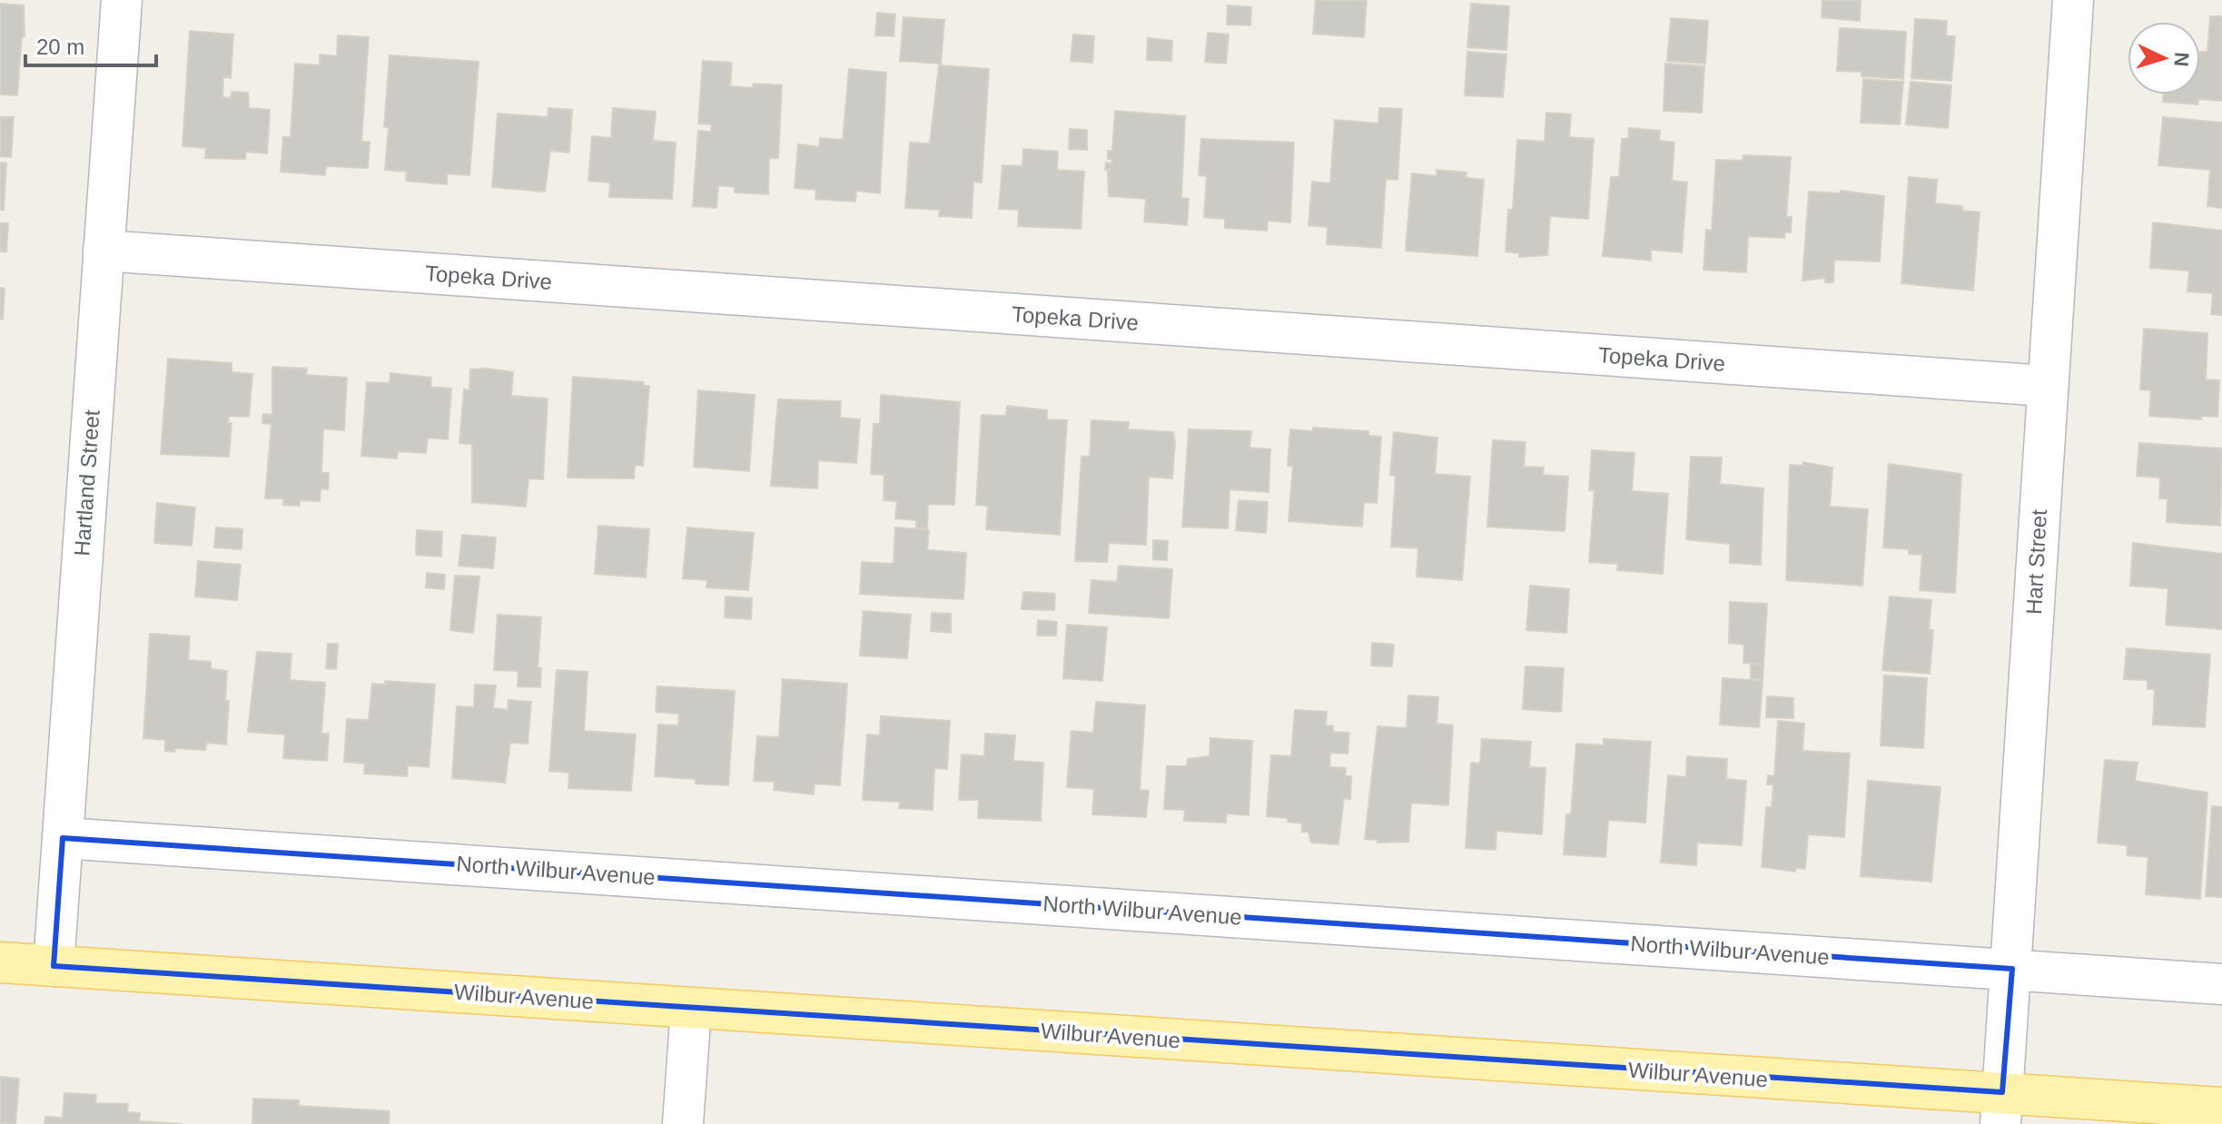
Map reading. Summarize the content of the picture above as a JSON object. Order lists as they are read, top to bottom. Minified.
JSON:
{"streets":{"main road":["Wilbur Avenue"],"street":["Topeka Drive","Hartland Street","Hart Street","North Wilbur Avenue"]},"crossings":[["Topeka Drive","Hartland Street"],["Topeka Drive","Hart Street"],["Hartland Street","North Wilbur Avenue"],["Hartland Street","Wilbur Avenue"],["Hart Street","North Wilbur Avenue"],["Hart Street","Wilbur Avenue"]],"scale_bar":"20 m","north":"right"}
